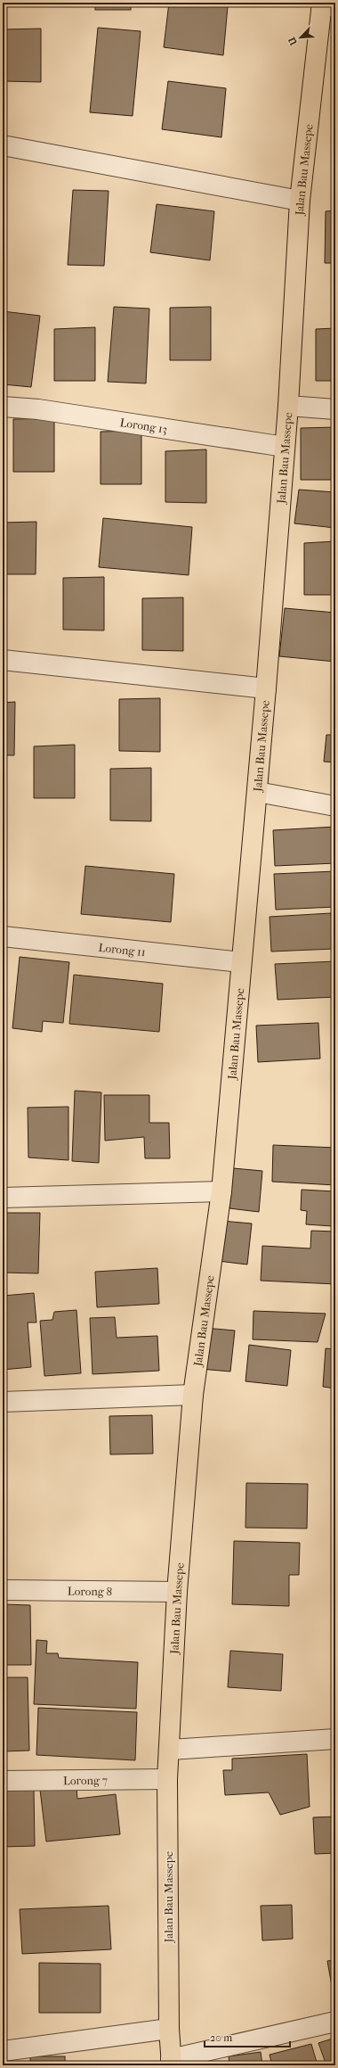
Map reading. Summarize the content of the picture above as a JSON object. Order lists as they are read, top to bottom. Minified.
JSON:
{"streets":{"main road":["Jalan Bau Massepe"],"street":["Lorong 13","Lorong 11","Lorong 8","Lorong 7"]},"crossings":[["Jalan Bau Massepe","Lorong 13"],["Jalan Bau Massepe","Lorong 11"],["Jalan Bau Massepe","Lorong 8"],["Jalan Bau Massepe","Lorong 7"]],"scale_bar":"20 m","north":"bottom left"}
